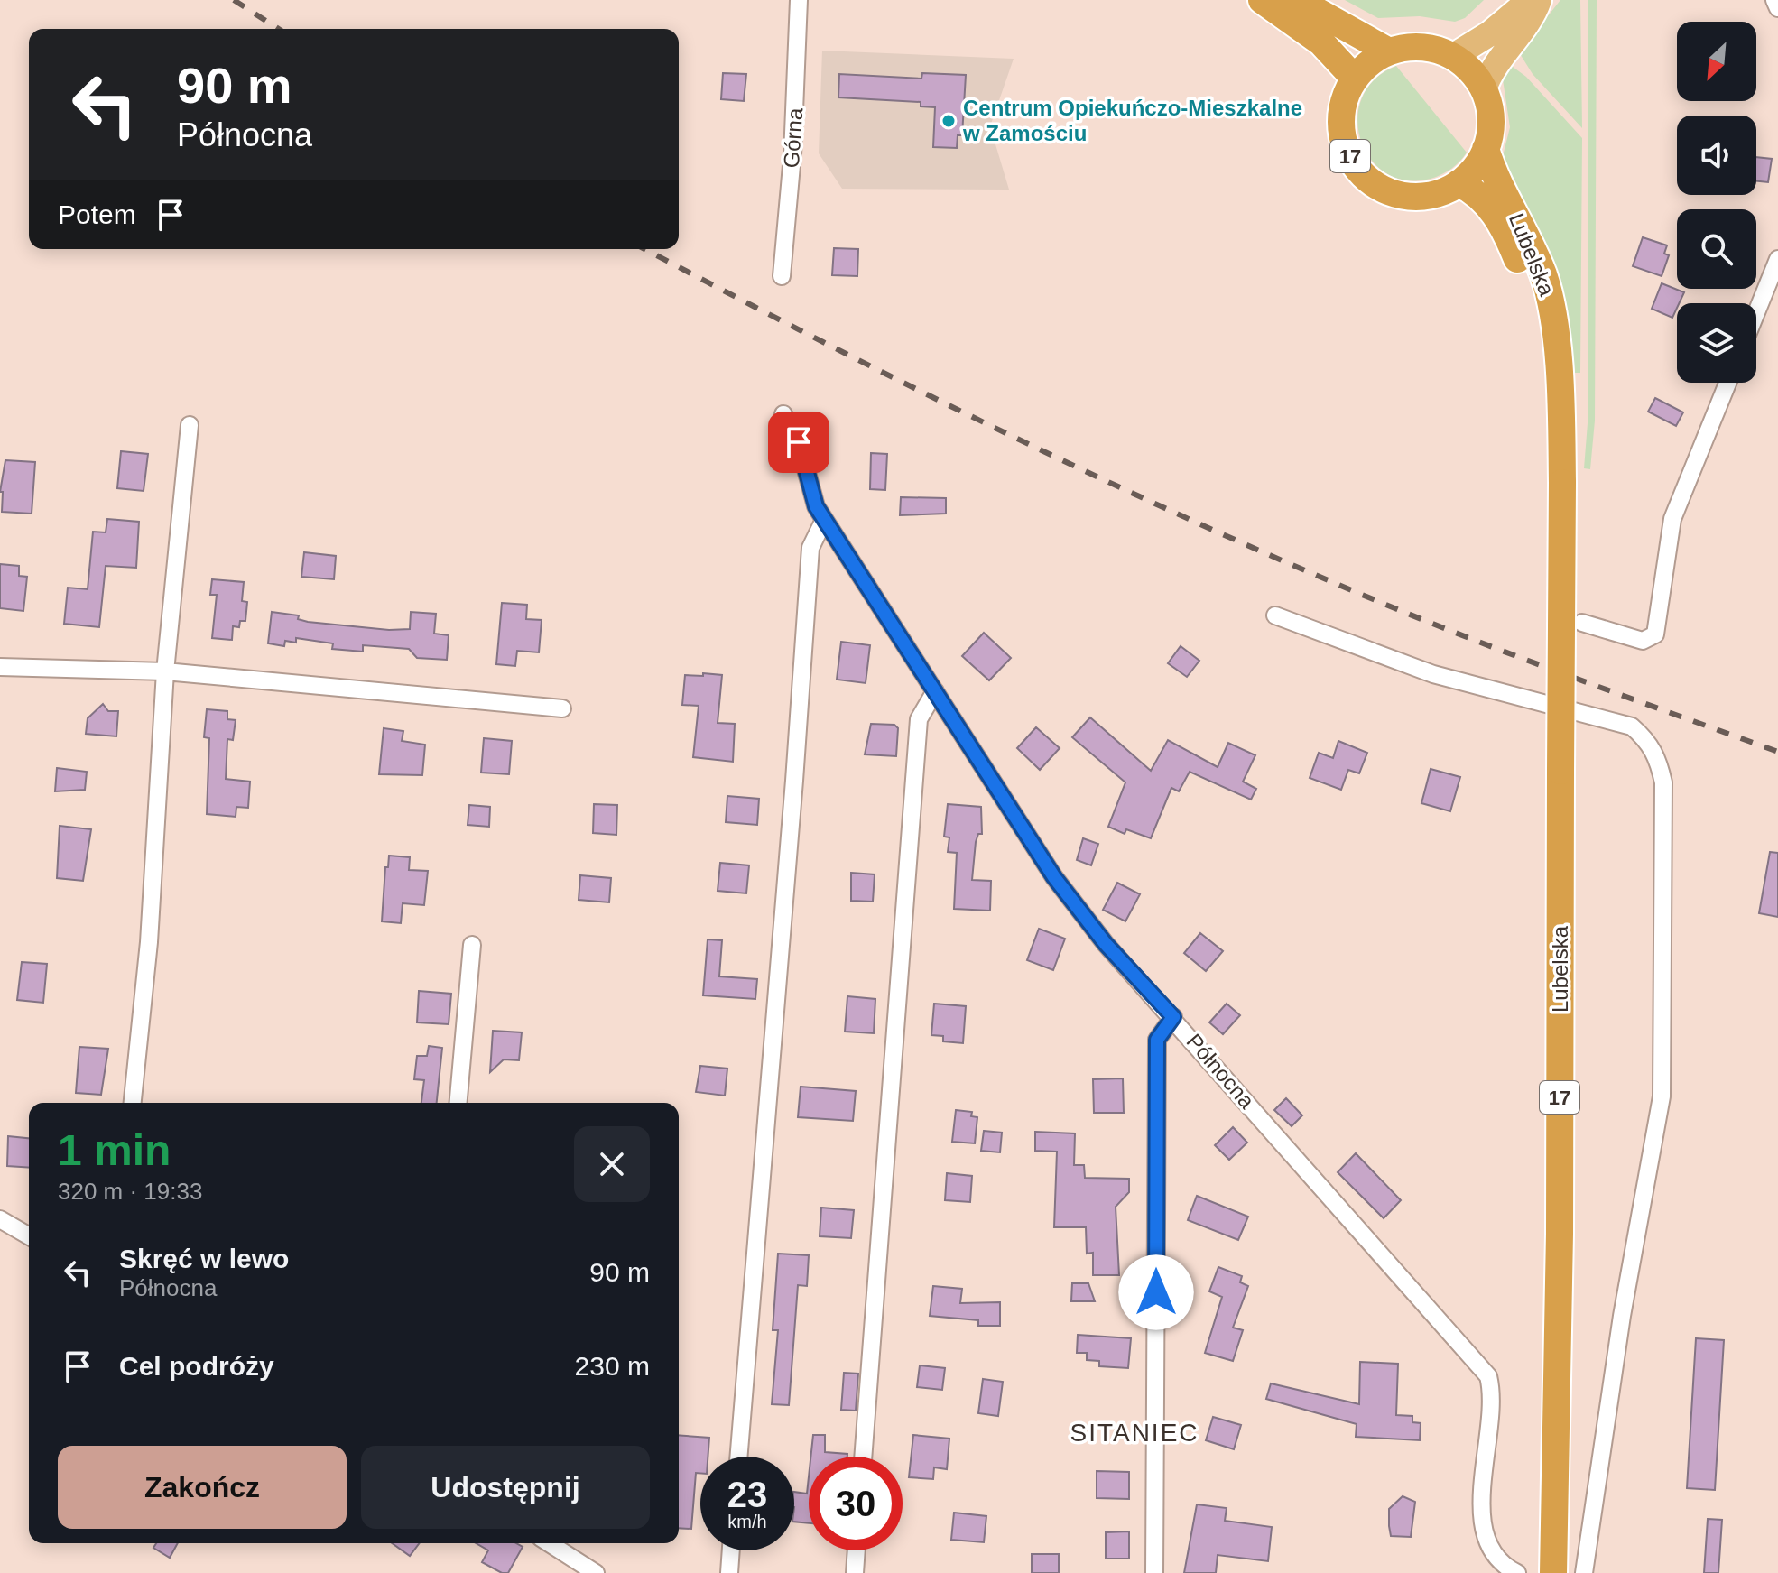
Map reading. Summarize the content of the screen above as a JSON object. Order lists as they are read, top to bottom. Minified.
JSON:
{"streets":{"highway":["17","Lubelska"],"street":["Górna","Północna"]},"crossings":[["17","Lubelska"]],"districts":["SITANIEC"],"places":["Centrum Opiekuńczo-Mieszkalne w Zamościu"],"north":"bottom left","page":{"turn":["90 m","Północna"],"then":"Potem","heading":["1 min","320 m · 19:33"],"list":[{"name":"Skręć w lewo","note":"Północna","value":"90 m"},{"name":"Cel podróży","value":"230 m"}],"buttons":["Zakończ","Udostępnij"],"speed":"23 km/h","limit":"30"}}
